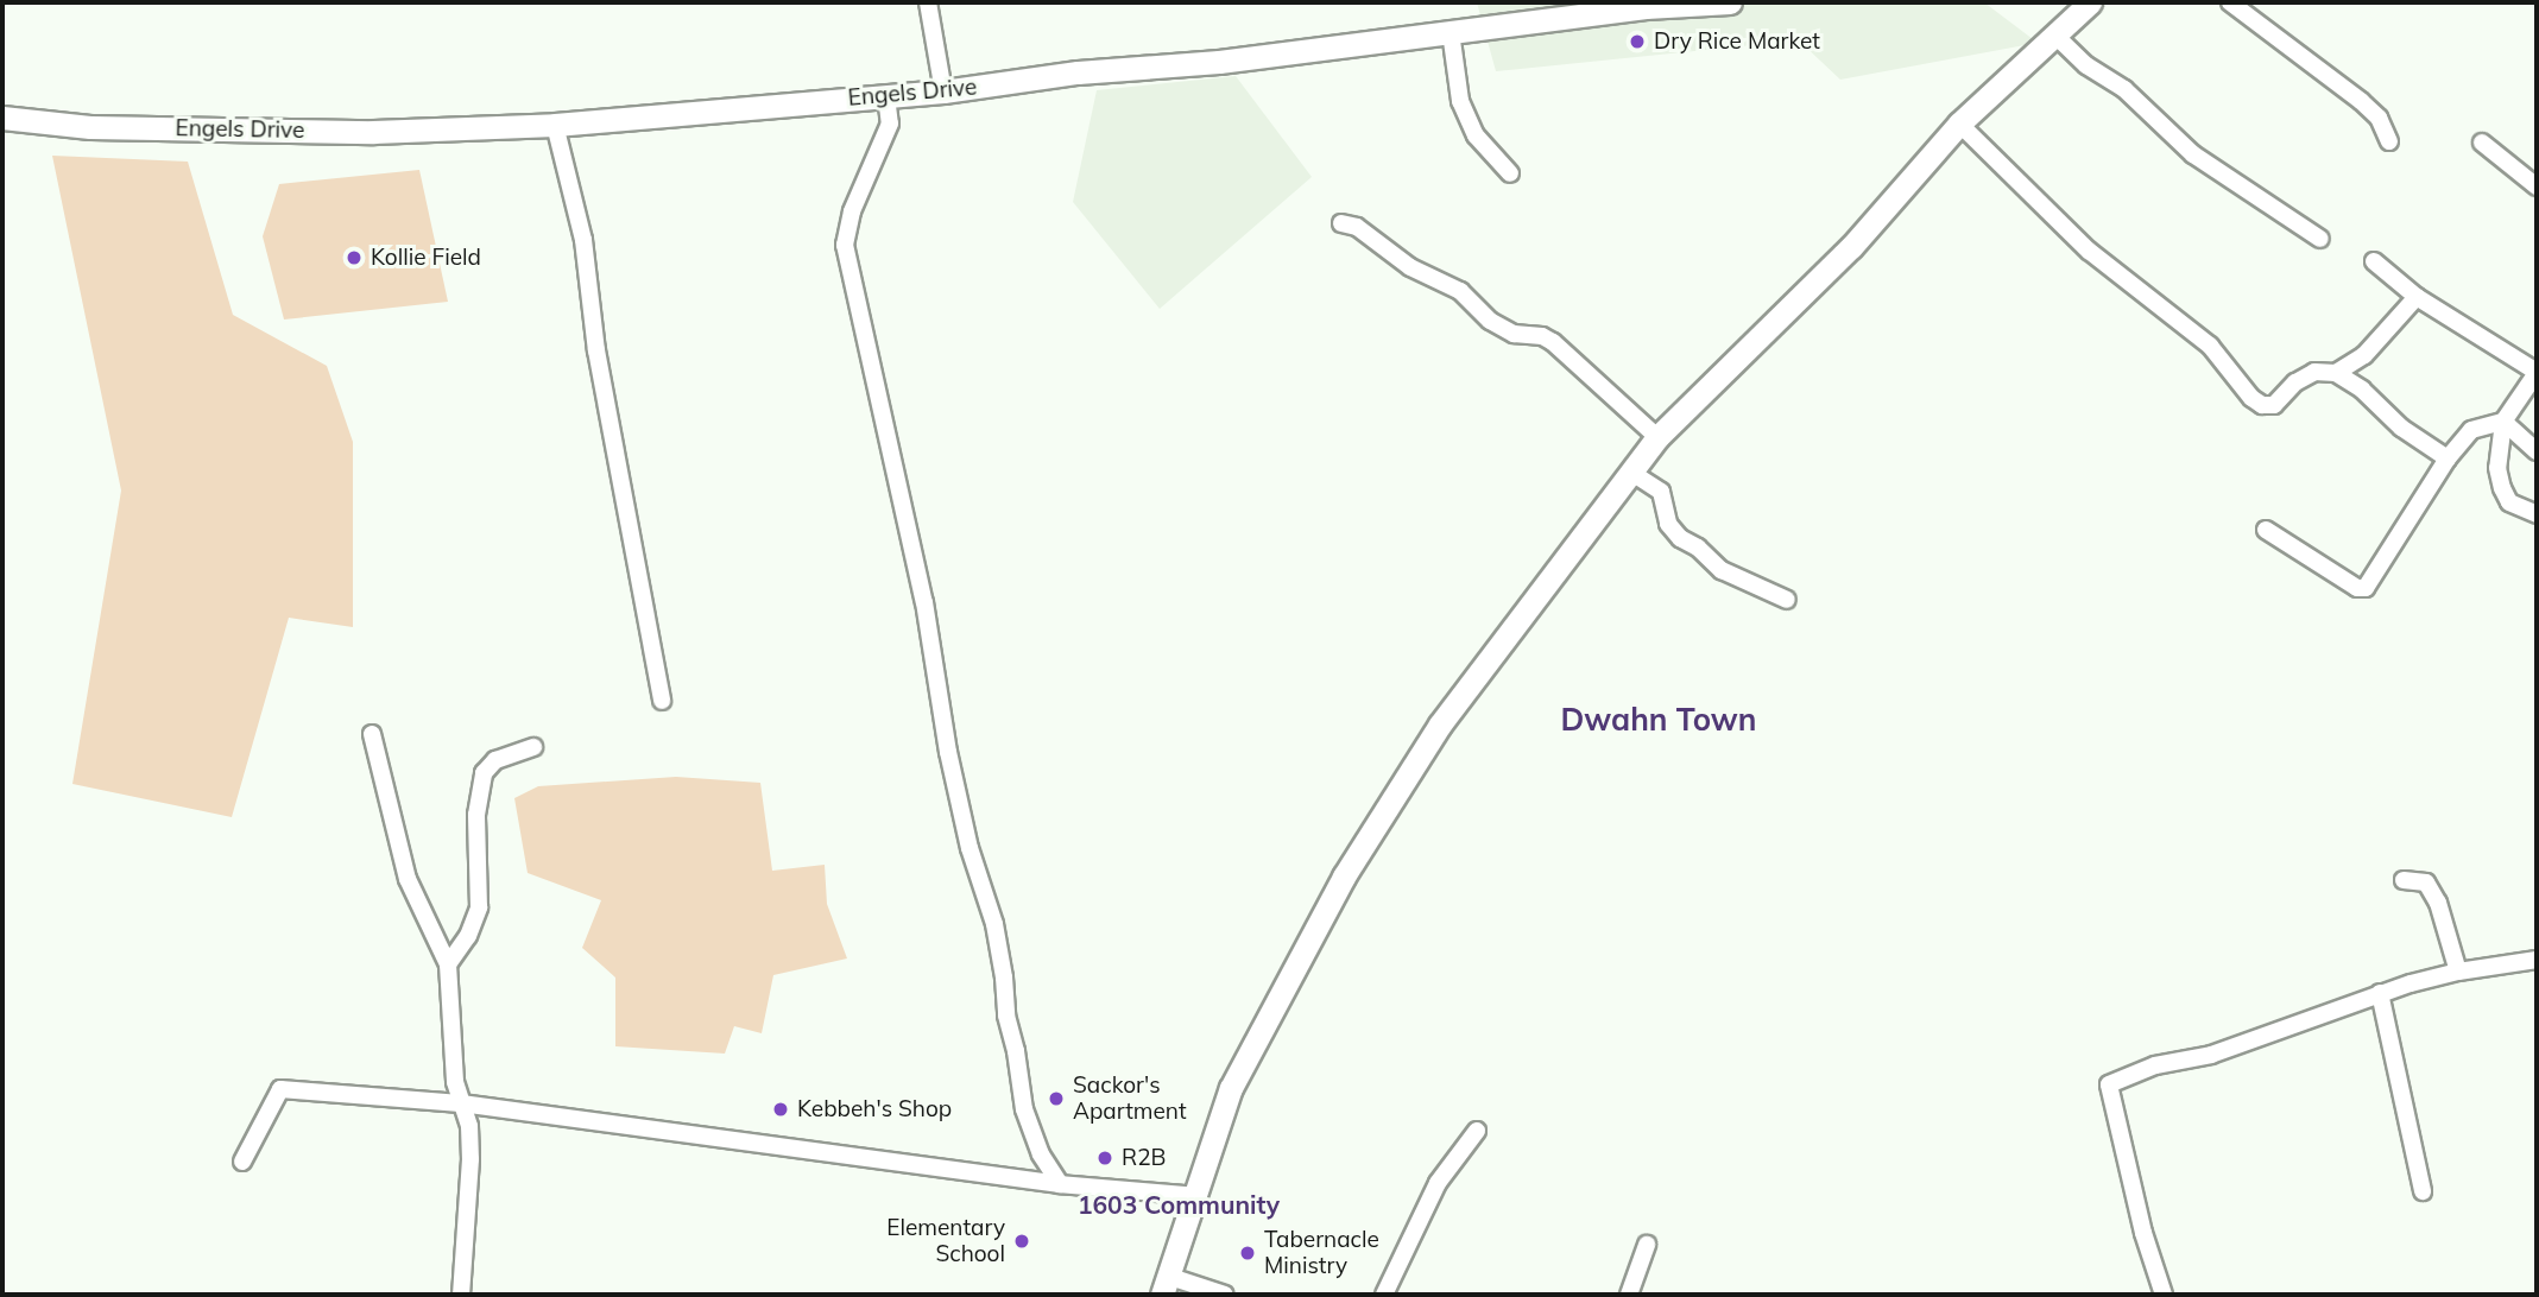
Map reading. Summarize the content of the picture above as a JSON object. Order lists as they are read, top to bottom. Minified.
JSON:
{"streets":{"street":["Engels Drive"]},"districts":["Dwahn Town","1603 Community"],"places":["Dry Rice Market","Kollie Field","Sackor's Apartment","Kebbeh's Shop","R2B","Elementary School","Tabernacle Ministry"]}
